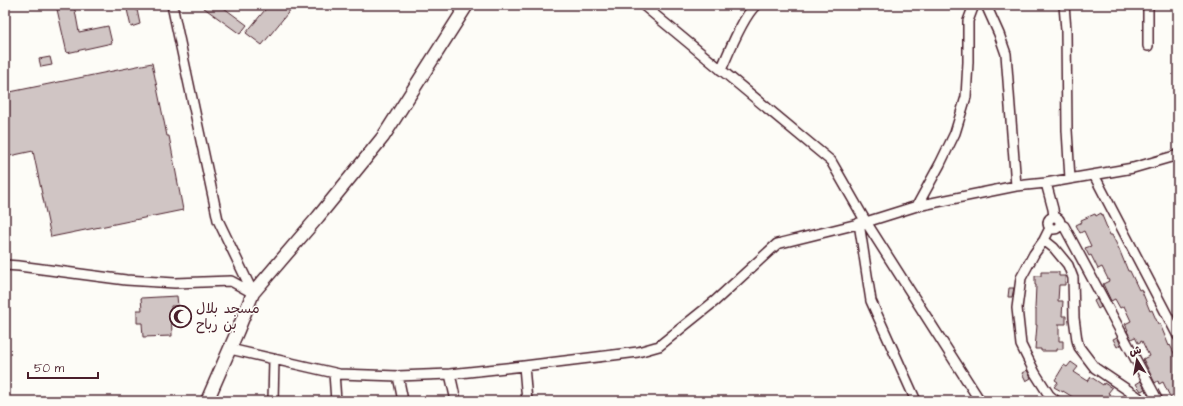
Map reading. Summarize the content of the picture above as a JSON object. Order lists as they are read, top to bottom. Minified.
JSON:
{"places":{"mosque":["مسجد بلال بن رباح"]},"scale_bar":"50 m","north":"top"}
